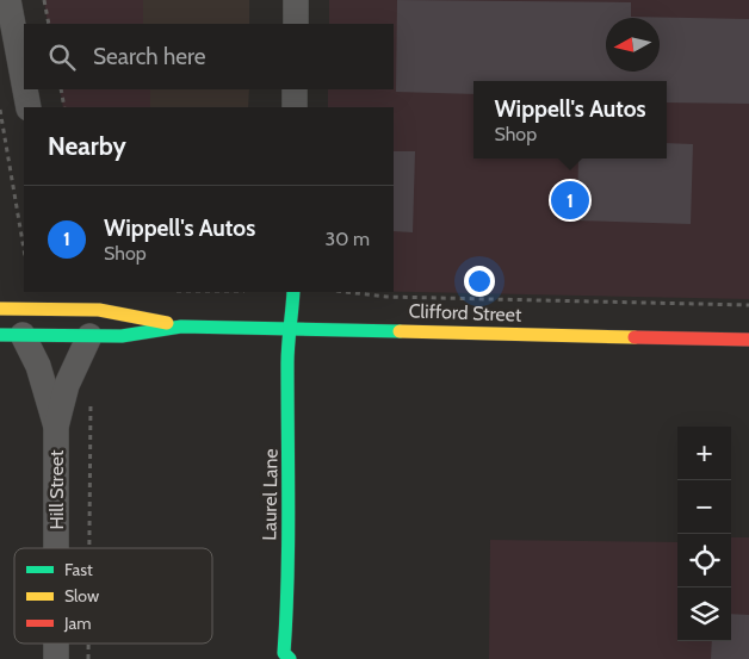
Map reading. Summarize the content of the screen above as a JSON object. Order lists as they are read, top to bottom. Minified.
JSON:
{"streets":{"main road":["Clifford Street","Laurel Lane"],"street":["Hill Street"]},"crossings":[["Clifford Street","Laurel Lane"]],"legend":["Fast","Slow","Jam"],"north":"left","page":{"search":"Search here","popup":["Wippell's Autos","Shop"],"heading":"Nearby","pins":"1","list":[{"mark":"1","name":"Wippell's Autos","note":"Shop","value":"30 m"}],"map_buttons":["+","−"]}}
